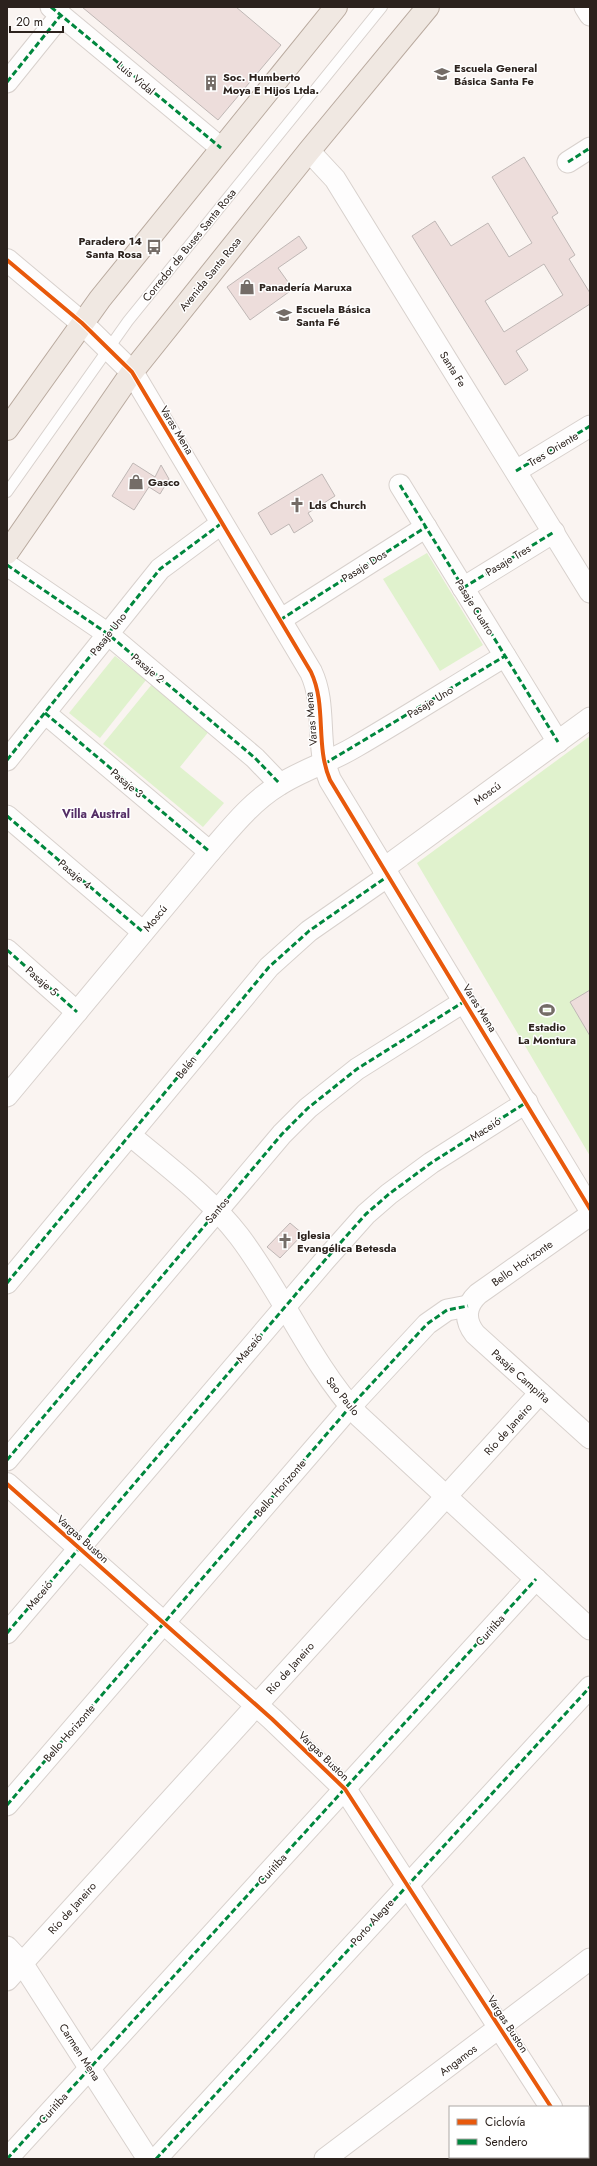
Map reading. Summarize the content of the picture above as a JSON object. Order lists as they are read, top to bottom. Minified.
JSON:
{"streets":{"main road":["Avenida Santa Rosa"],"street":["Luis Vidal","Santa Fe","Varas Mena","Tres Oriente","Pasaje Tres","Pasaje Dos","Pasaje Cuatro","Pasaje Uno","Pasaje 2","Pasaje 3","Moscú","Pasaje 4","Pasaje 5","Belén","Maceió","Santos","Bello Horizonte","Pasaje Campiña","Sao Paulo","Río de Janeiro","Vargas Buston","Curitiba","Porto Alegre","Carmen Mena","Angamos"],"lane":["Corredor de Buses Santa Rosa"]},"crossings":[["Corredor de Buses Santa Rosa","Varas Mena"],["Avenida Santa Rosa","Santa Fe"],["Avenida Santa Rosa","Varas Mena"],["Santa Fe","Tres Oriente"],["Santa Fe","Pasaje Tres"],["Varas Mena","Pasaje Dos"],["Varas Mena","Pasaje Uno"],["Varas Mena","Moscú"],["Varas Mena","Belén"],["Varas Mena","Maceió"],["Varas Mena","Santos"],["Pasaje Tres","Pasaje Cuatro"],["Pasaje Dos","Pasaje Cuatro"],["Pasaje Cuatro","Pasaje Uno"],["Pasaje Cuatro","Moscú"],["Pasaje Uno","Pasaje 2"],["Pasaje Uno","Pasaje 3"],["Pasaje Uno","Moscú"],["Pasaje 2","Moscú"],["Pasaje 3","Moscú"],["Moscú","Pasaje 4"],["Moscú","Pasaje 5"],["Moscú","Belén"],["Belén","Sao Paulo"],["Maceió","Sao Paulo"],["Maceió","Vargas Buston"],["Santos","Sao Paulo"],["Bello Horizonte","Pasaje Campiña"],["Bello Horizonte","Sao Paulo"],["Bello Horizonte","Vargas Buston"],["Pasaje Campiña","Río de Janeiro"],["Sao Paulo","Río de Janeiro"],["Sao Paulo","Curitiba"],["Río de Janeiro","Vargas Buston"],["Río de Janeiro","Carmen Mena"],["Vargas Buston","Curitiba"],["Vargas Buston","Porto Alegre"],["Vargas Buston","Angamos"],["Curitiba","Carmen Mena"]],"districts":["Villa Austral"],"places":{"school or university":["Escuela General Básica Santa Fe","Escuela Básica Santa Fé"],"building":["Soc. Humberto Moya E Hijos Ltda."],"bus stop":["Paradero 14 Santa Rosa"],"shop":["Panadería Maruxa","Gasco"],"church":["Lds Church","Iglesia Evangélica Betesda"],"sports":["Estadio La Montura"]},"legend":["Ciclovía","Sendero"],"scale_bar":"20 m"}
